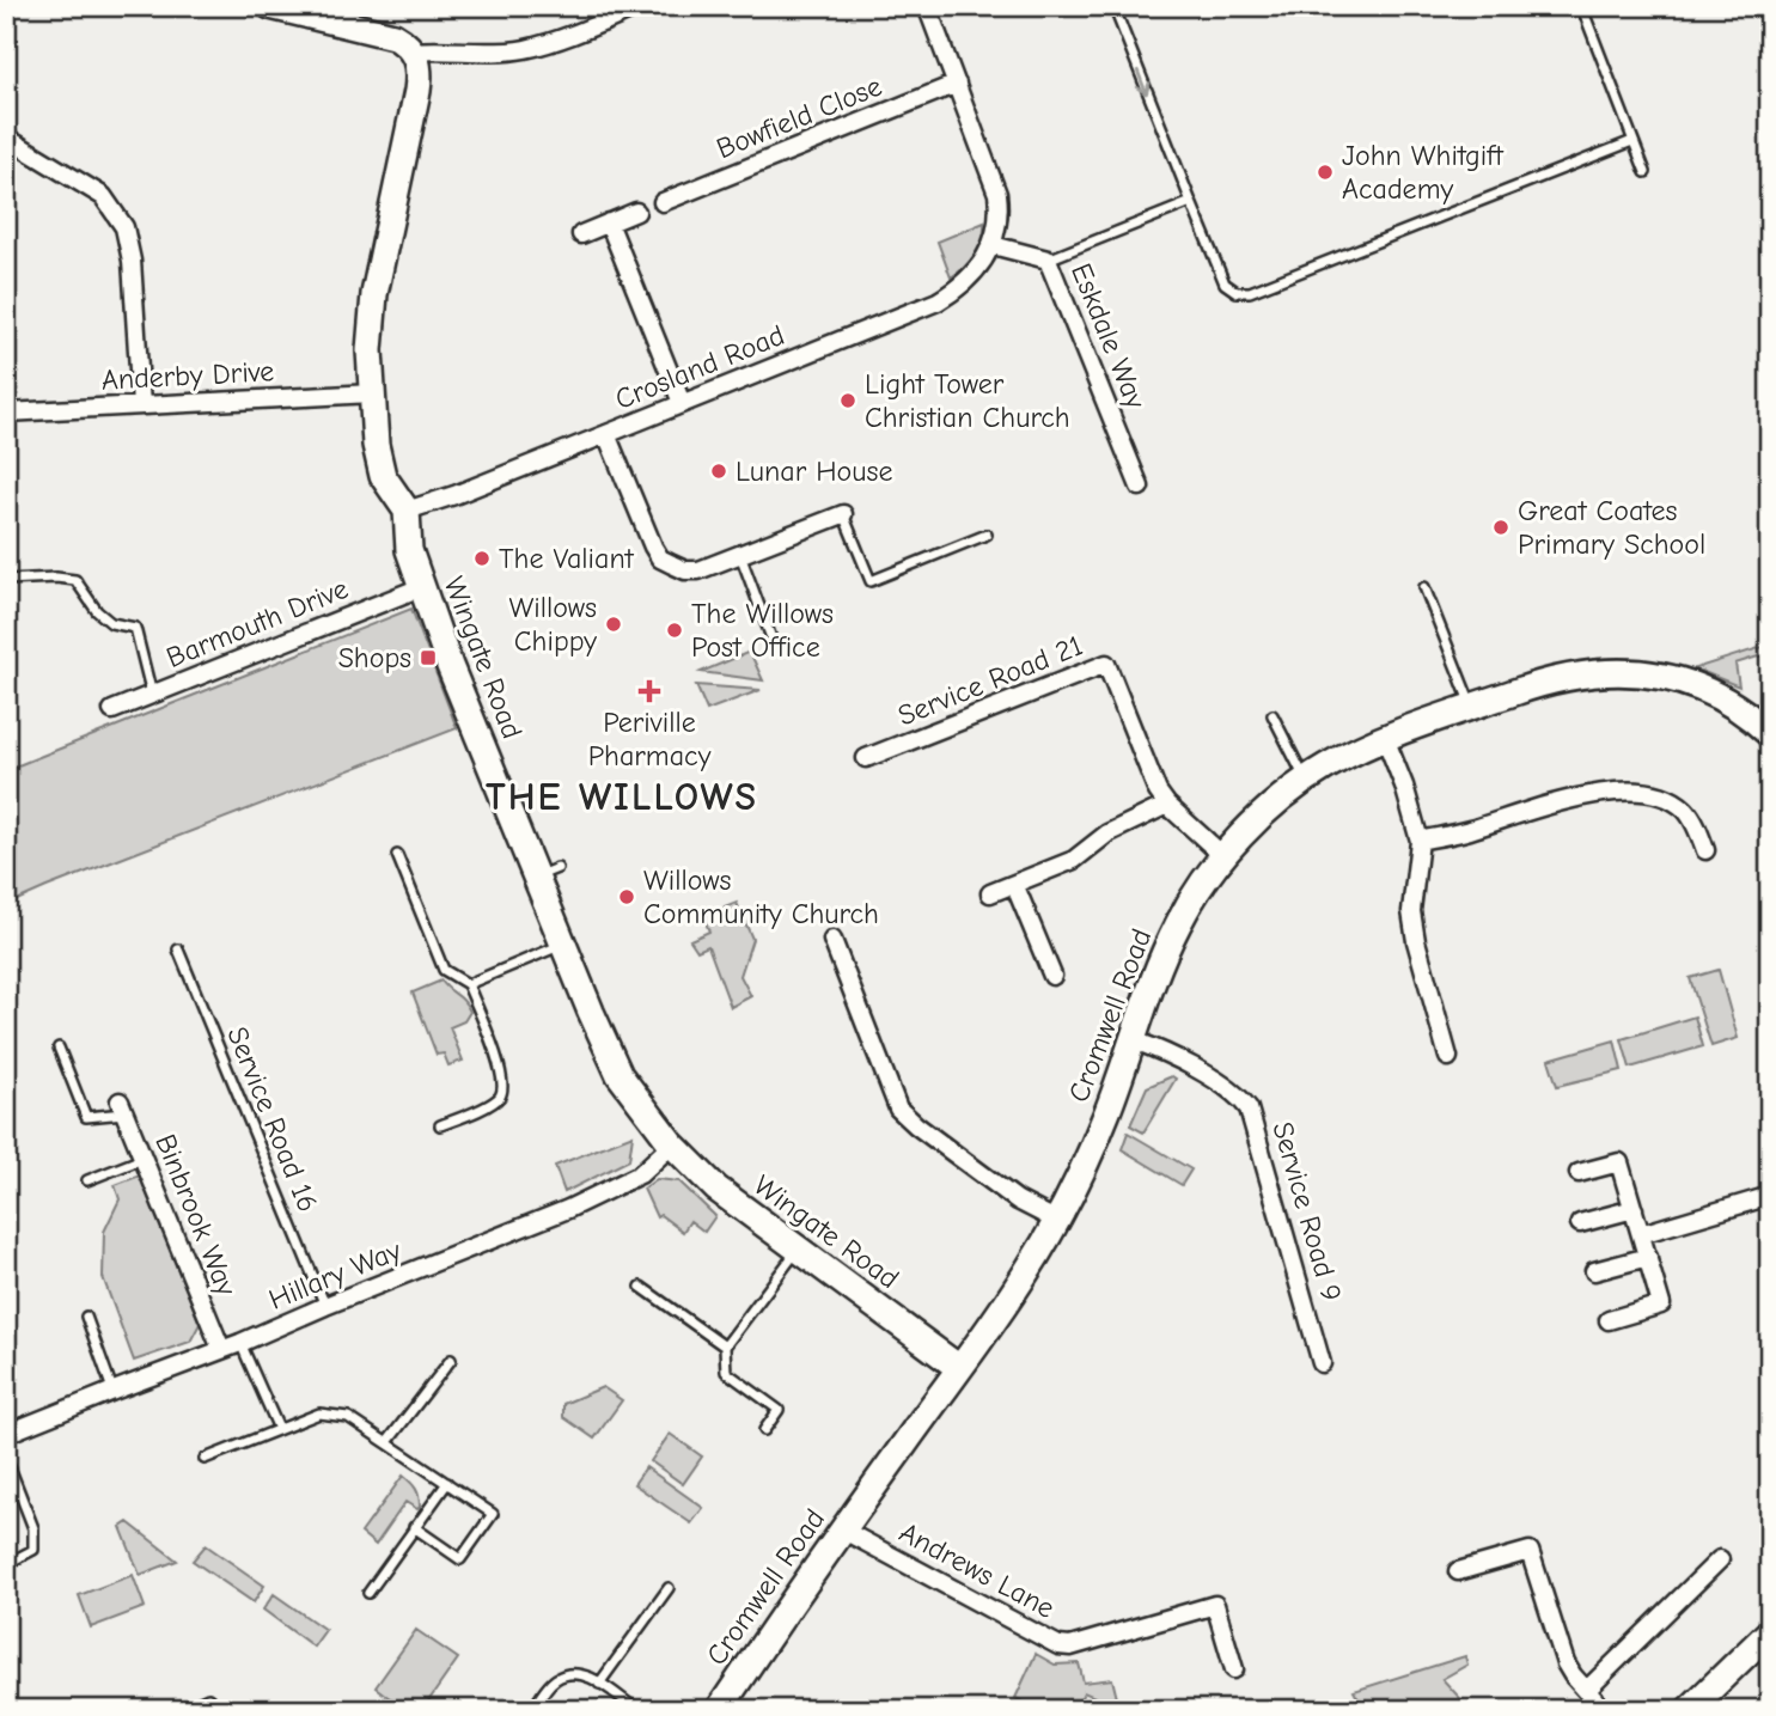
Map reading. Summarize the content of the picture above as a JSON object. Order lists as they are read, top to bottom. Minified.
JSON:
{"streets":{"street":["Bowfield Close","Eskdale Way","Crosland Road","Anderby Drive","Barmouth Drive","Wingate Road","Service Road 21","Cromwell Road","Service Road 9","Binbrook Way","Hillary Way","Andrews Lane"],"lane":["Service Road 16"]},"crossings":[["Eskdale Way","Crosland Road"],["Crosland Road","Wingate Road"],["Barmouth Drive","Wingate Road"],["Wingate Road","Cromwell Road"],["Wingate Road","Hillary Way"],["Service Road 21","Cromwell Road"],["Cromwell Road","Service Road 9"],["Cromwell Road","Andrews Lane"],["Service Road 16","Hillary Way"],["Binbrook Way","Hillary Way"]],"districts":["THE WILLOWS"],"places":{"other":["John Whitgift Academy","Light Tower Christian Church","Lunar House","Great Coates Primary School","The Valiant","Willows Chippy","The Willows Post Office","Willows Community Church"],"transit":["Shops"],"health":["Periville Pharmacy"]}}
